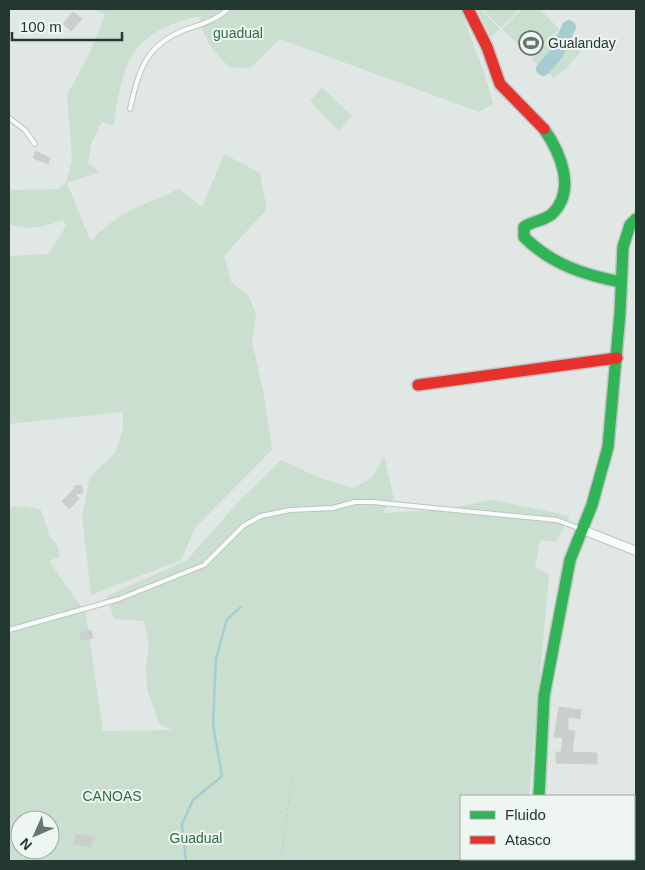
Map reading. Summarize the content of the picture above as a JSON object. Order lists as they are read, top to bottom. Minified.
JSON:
{"parks":["guadual","CANOAS","Guadual"],"places":{"sports":["Gualanday"]},"legend":["Fluido","Atasco"],"scale_bar":"100 m","north":"bottom left"}
